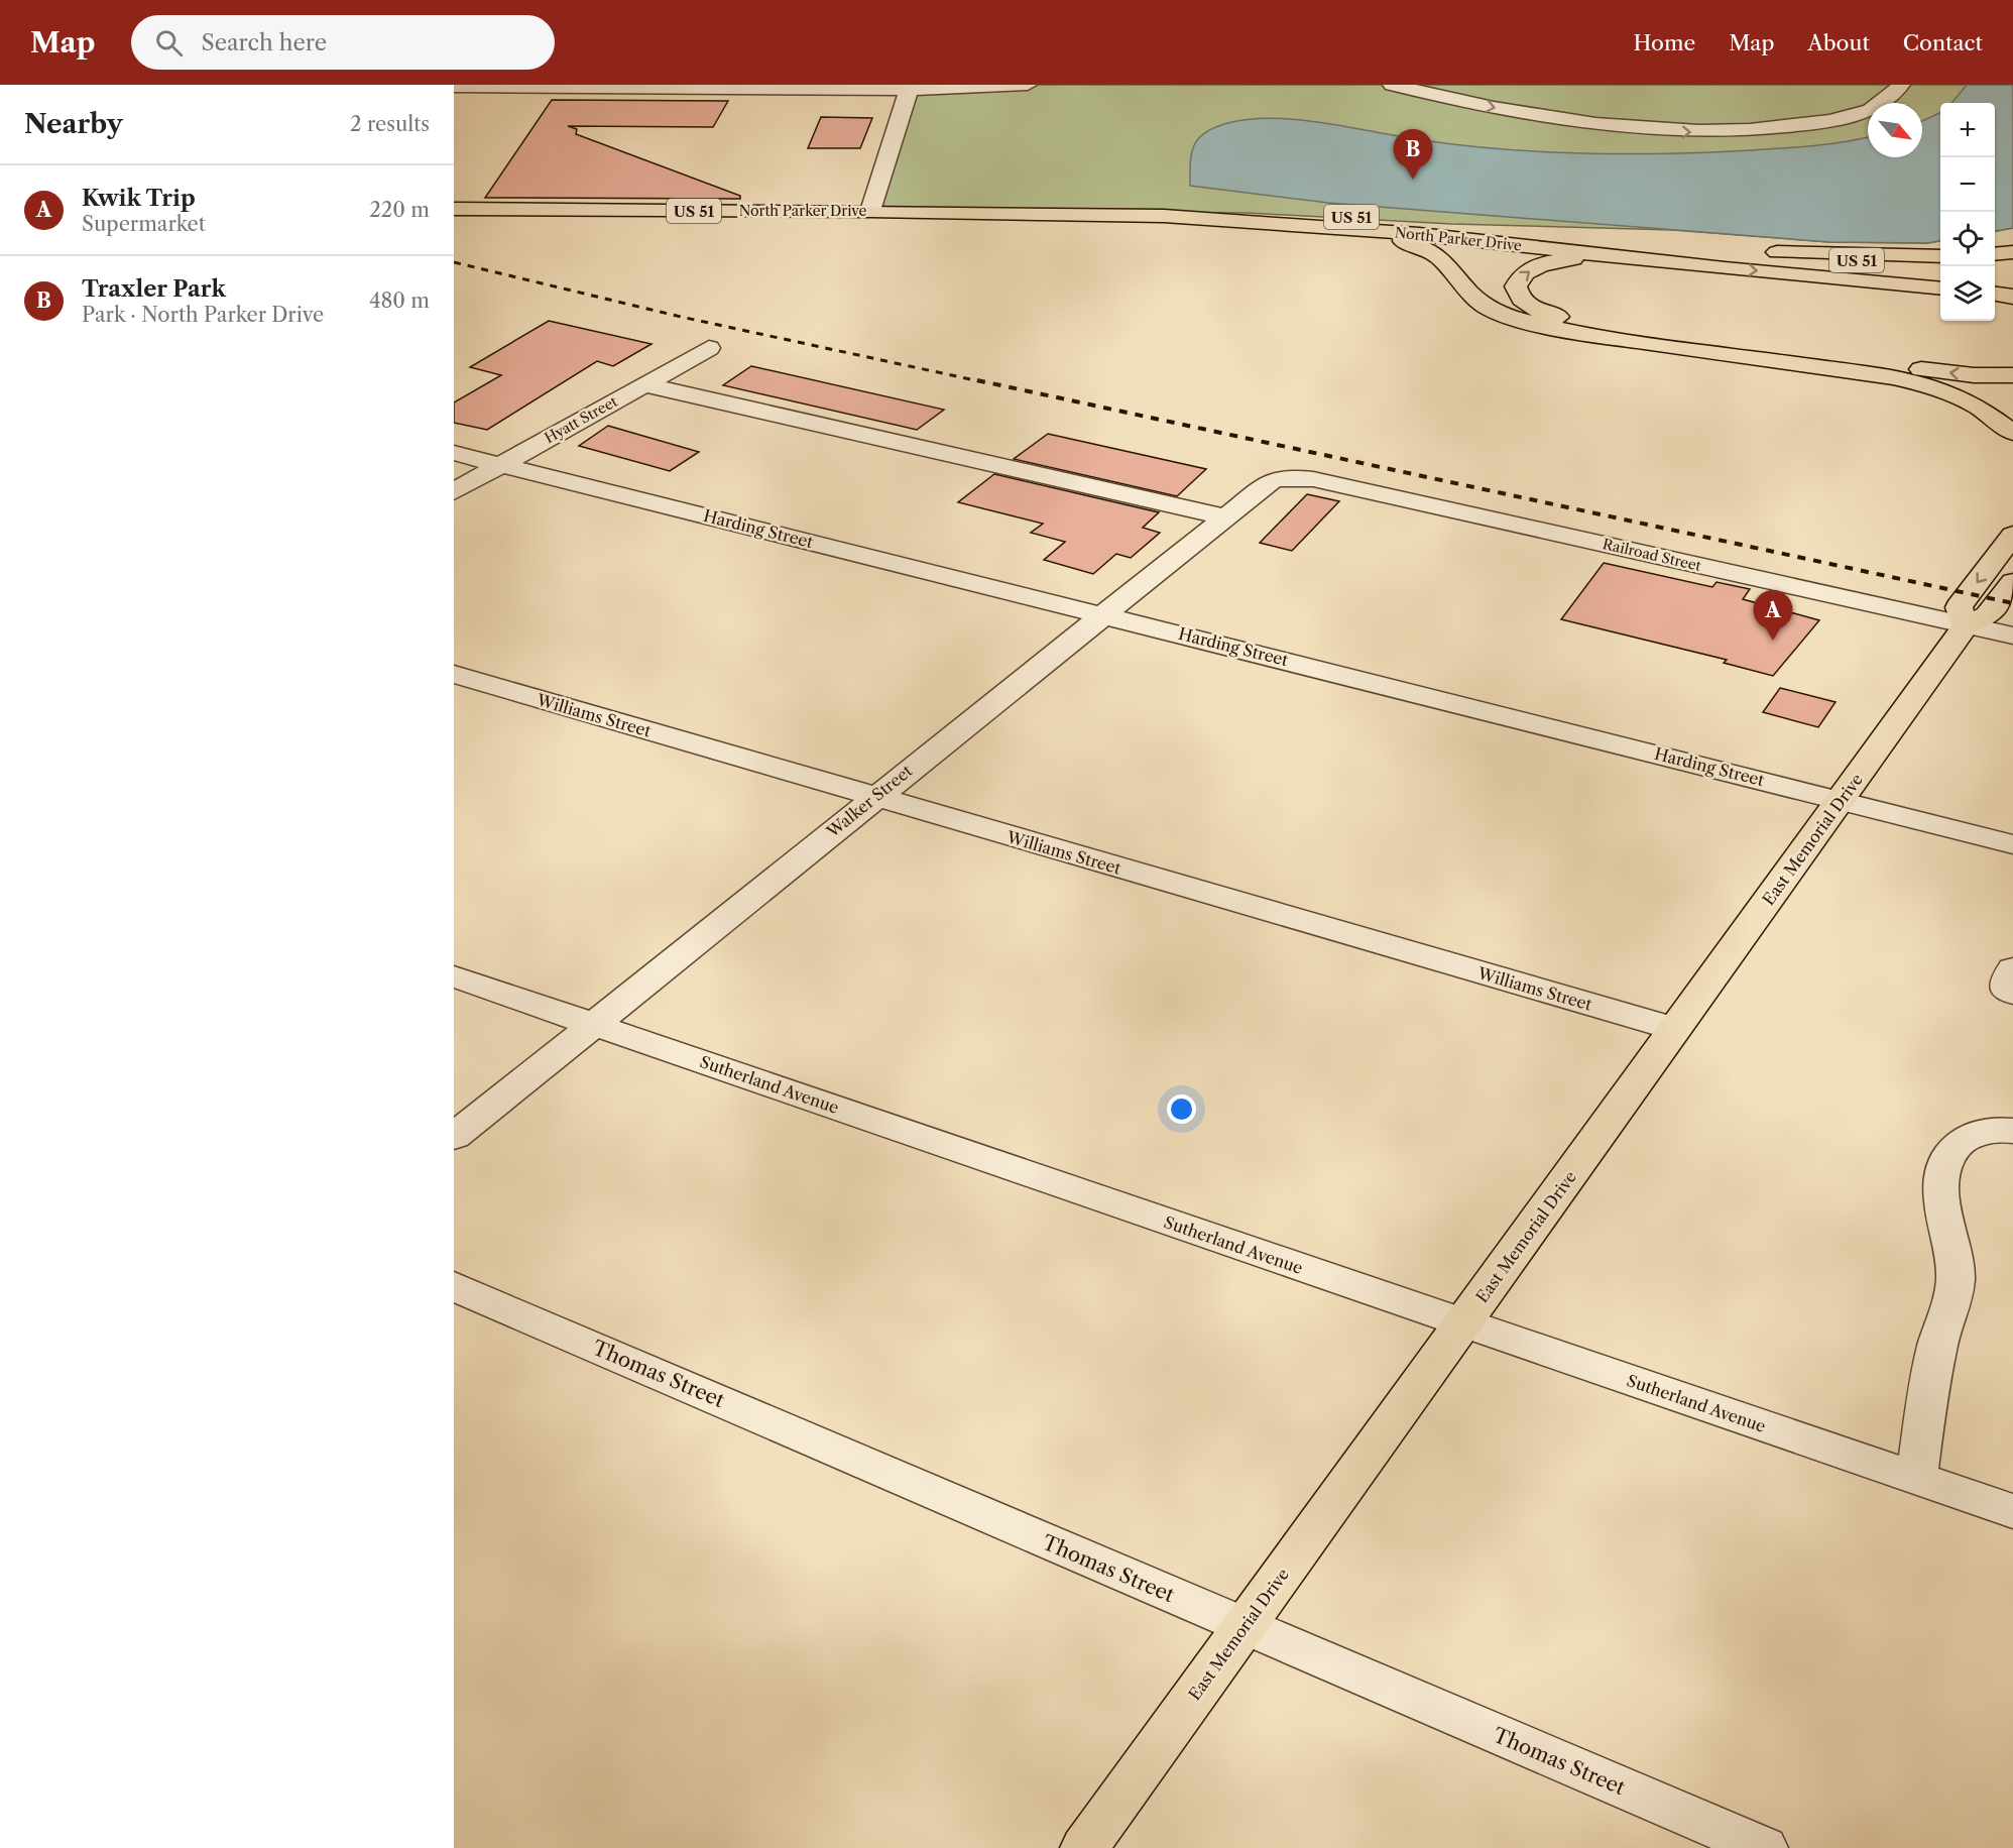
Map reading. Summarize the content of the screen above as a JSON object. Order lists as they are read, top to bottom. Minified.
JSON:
{"streets":{"main road":["US 51","North Parker Drive","East Memorial Drive"],"street":["Hyatt Street","Harding Street","Railroad Street","Williams Street","Walker Street","Sutherland Avenue","Thomas Street"]},"crossings":[["Hyatt Street","Harding Street"],["Harding Street","Walker Street"],["Harding Street","East Memorial Drive"],["Railroad Street","Walker Street"],["Railroad Street","East Memorial Drive"],["Williams Street","Walker Street"],["Williams Street","East Memorial Drive"],["Walker Street","Sutherland Avenue"],["East Memorial Drive","Sutherland Avenue"],["East Memorial Drive","Thomas Street"]],"north":"bottom right","page":{"header":"Map","search":"Search here","nav":["Home","Map","About","Contact"],"heading":["Nearby","2 results"],"map_buttons":["+","−"],"pins":["B","A"],"list":[{"mark":"A","name":"Kwik Trip","note":"Supermarket","value":"220 m"},{"mark":"B","name":"Traxler Park","note":"Park · North Parker Drive","value":"480 m"}]}}
